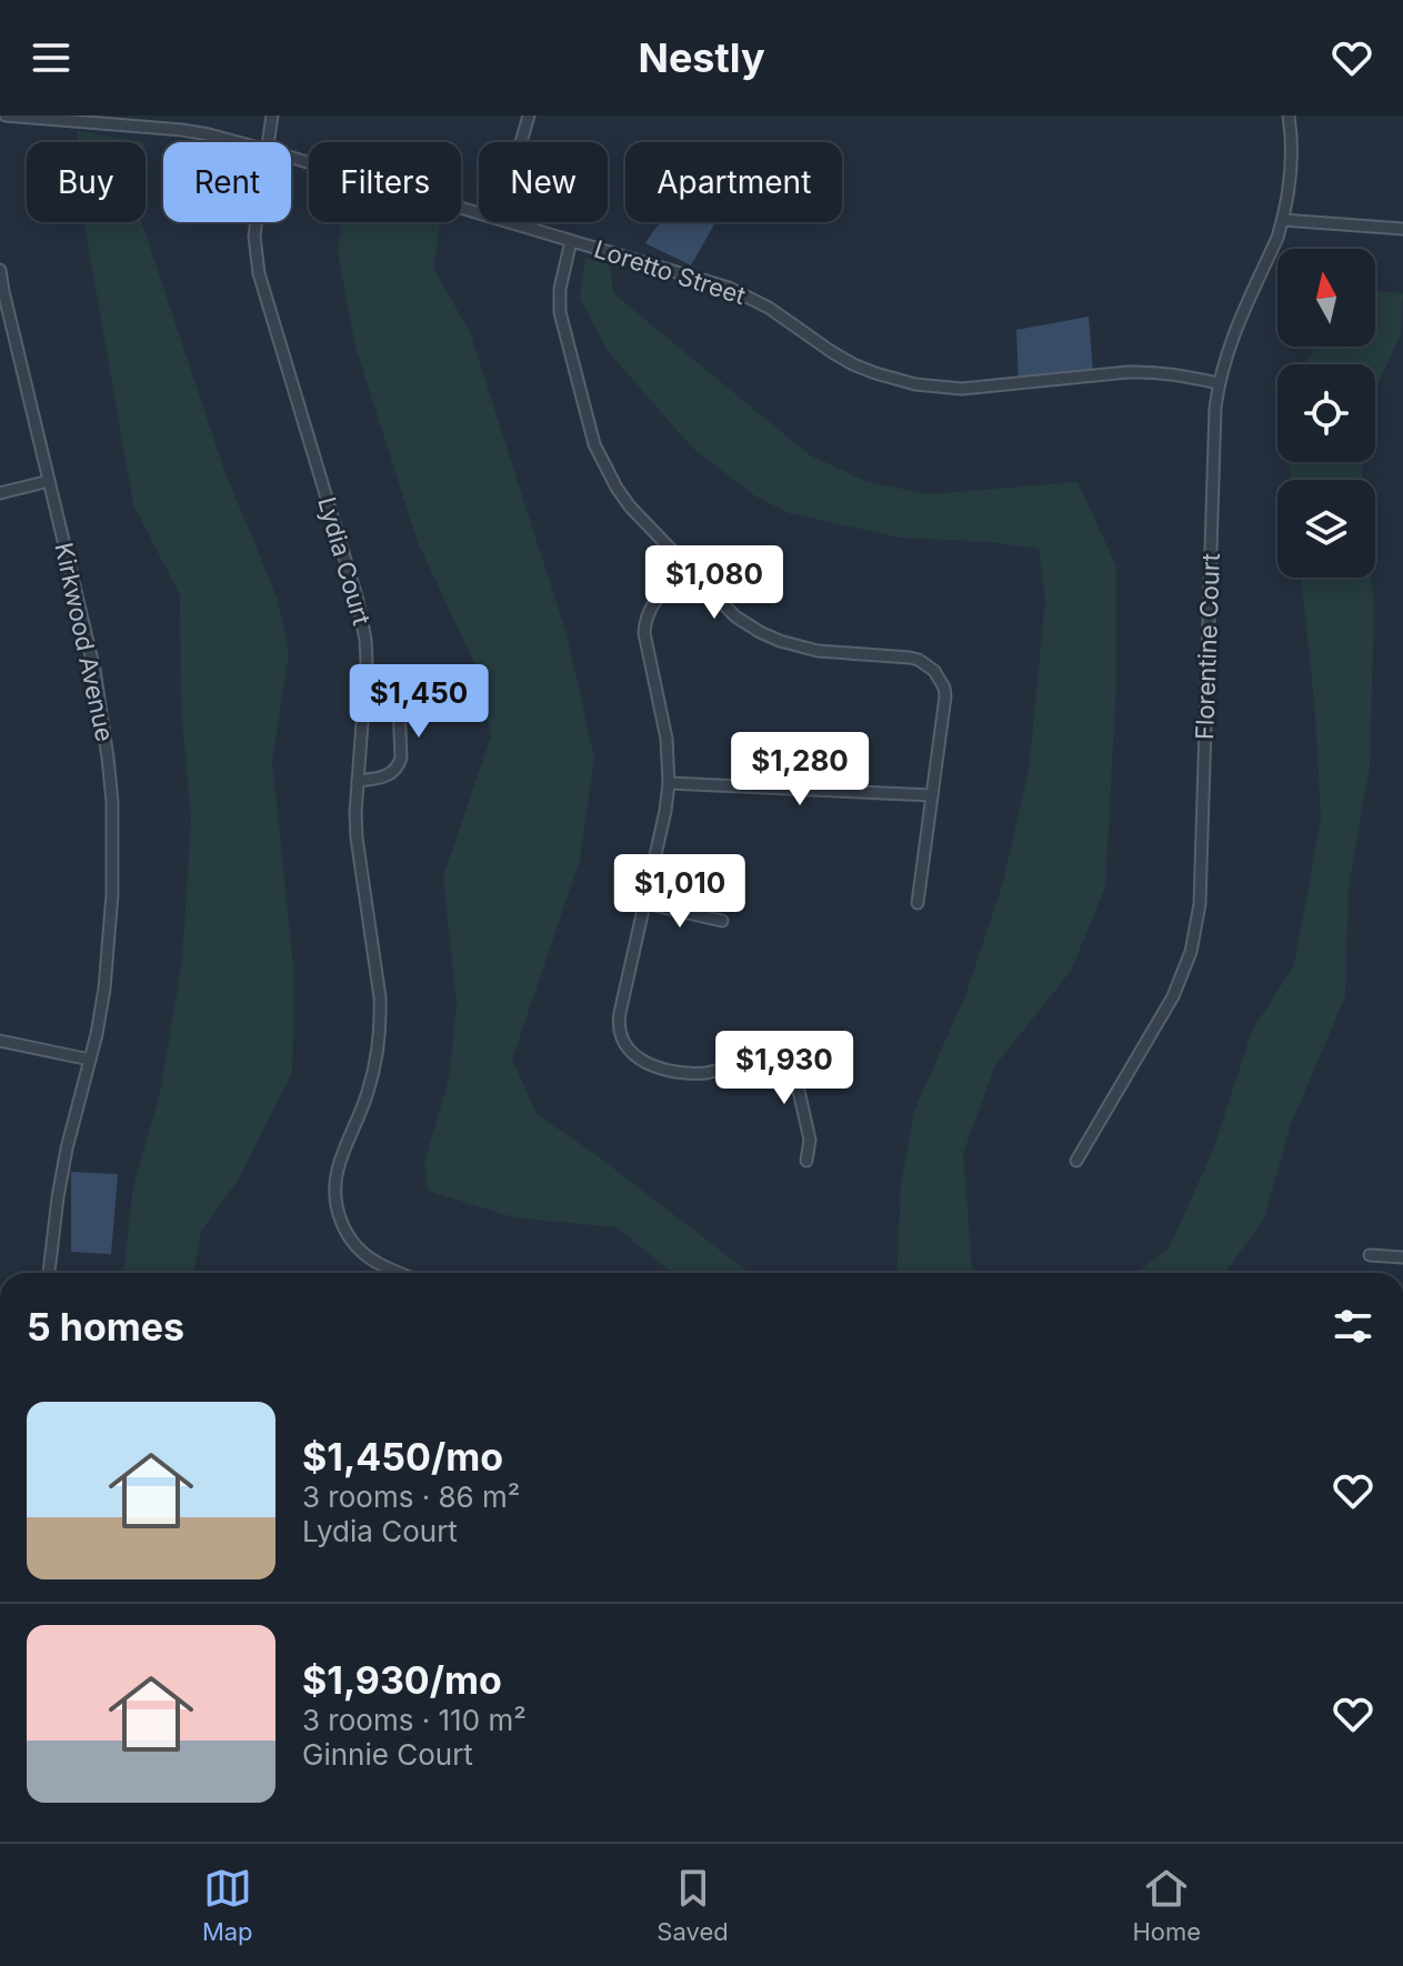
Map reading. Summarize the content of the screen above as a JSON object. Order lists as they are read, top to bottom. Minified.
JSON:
{"streets":{"street":["Loretto Street","Lydia Court","Kirkwood Avenue","Florentine Court"]},"crossings":[["Loretto Street","Florentine Court"]],"north":"top","page":{"header":"Nestly","chip":["Buy","Rent","Filters","New","Apartment"],"price":["$1,080","$1,450","$1,280","$1,010","$1,930"],"heading":"5 homes","list":[{"name":"$1,450/mo","note":"3 rooms · 86 m² · Lydia Court"},{"name":"$1,930/mo","note":"3 rooms · 110 m² · Ginnie Court"}],"tabs":["Map","Saved","Home"]}}
